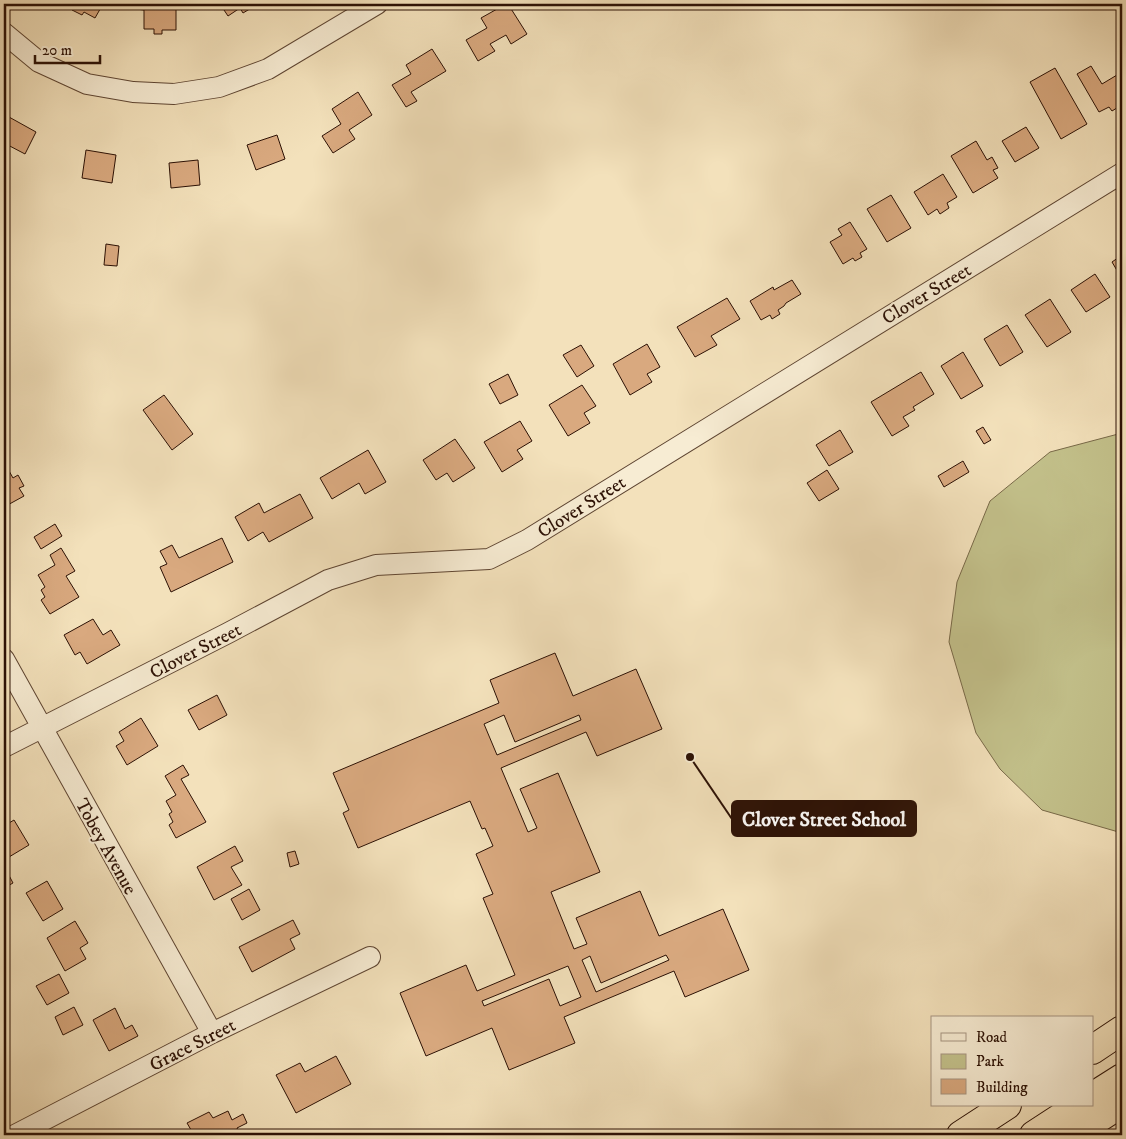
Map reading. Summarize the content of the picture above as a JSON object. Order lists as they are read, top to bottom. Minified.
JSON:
{"streets":{"street":["Clover Street","Tobey Avenue","Grace Street"]},"crossings":[["Clover Street","Tobey Avenue"],["Tobey Avenue","Grace Street"]],"places":["Clover Street School"],"legend":["Road","Park","Building"],"scale_bar":"20 m"}
